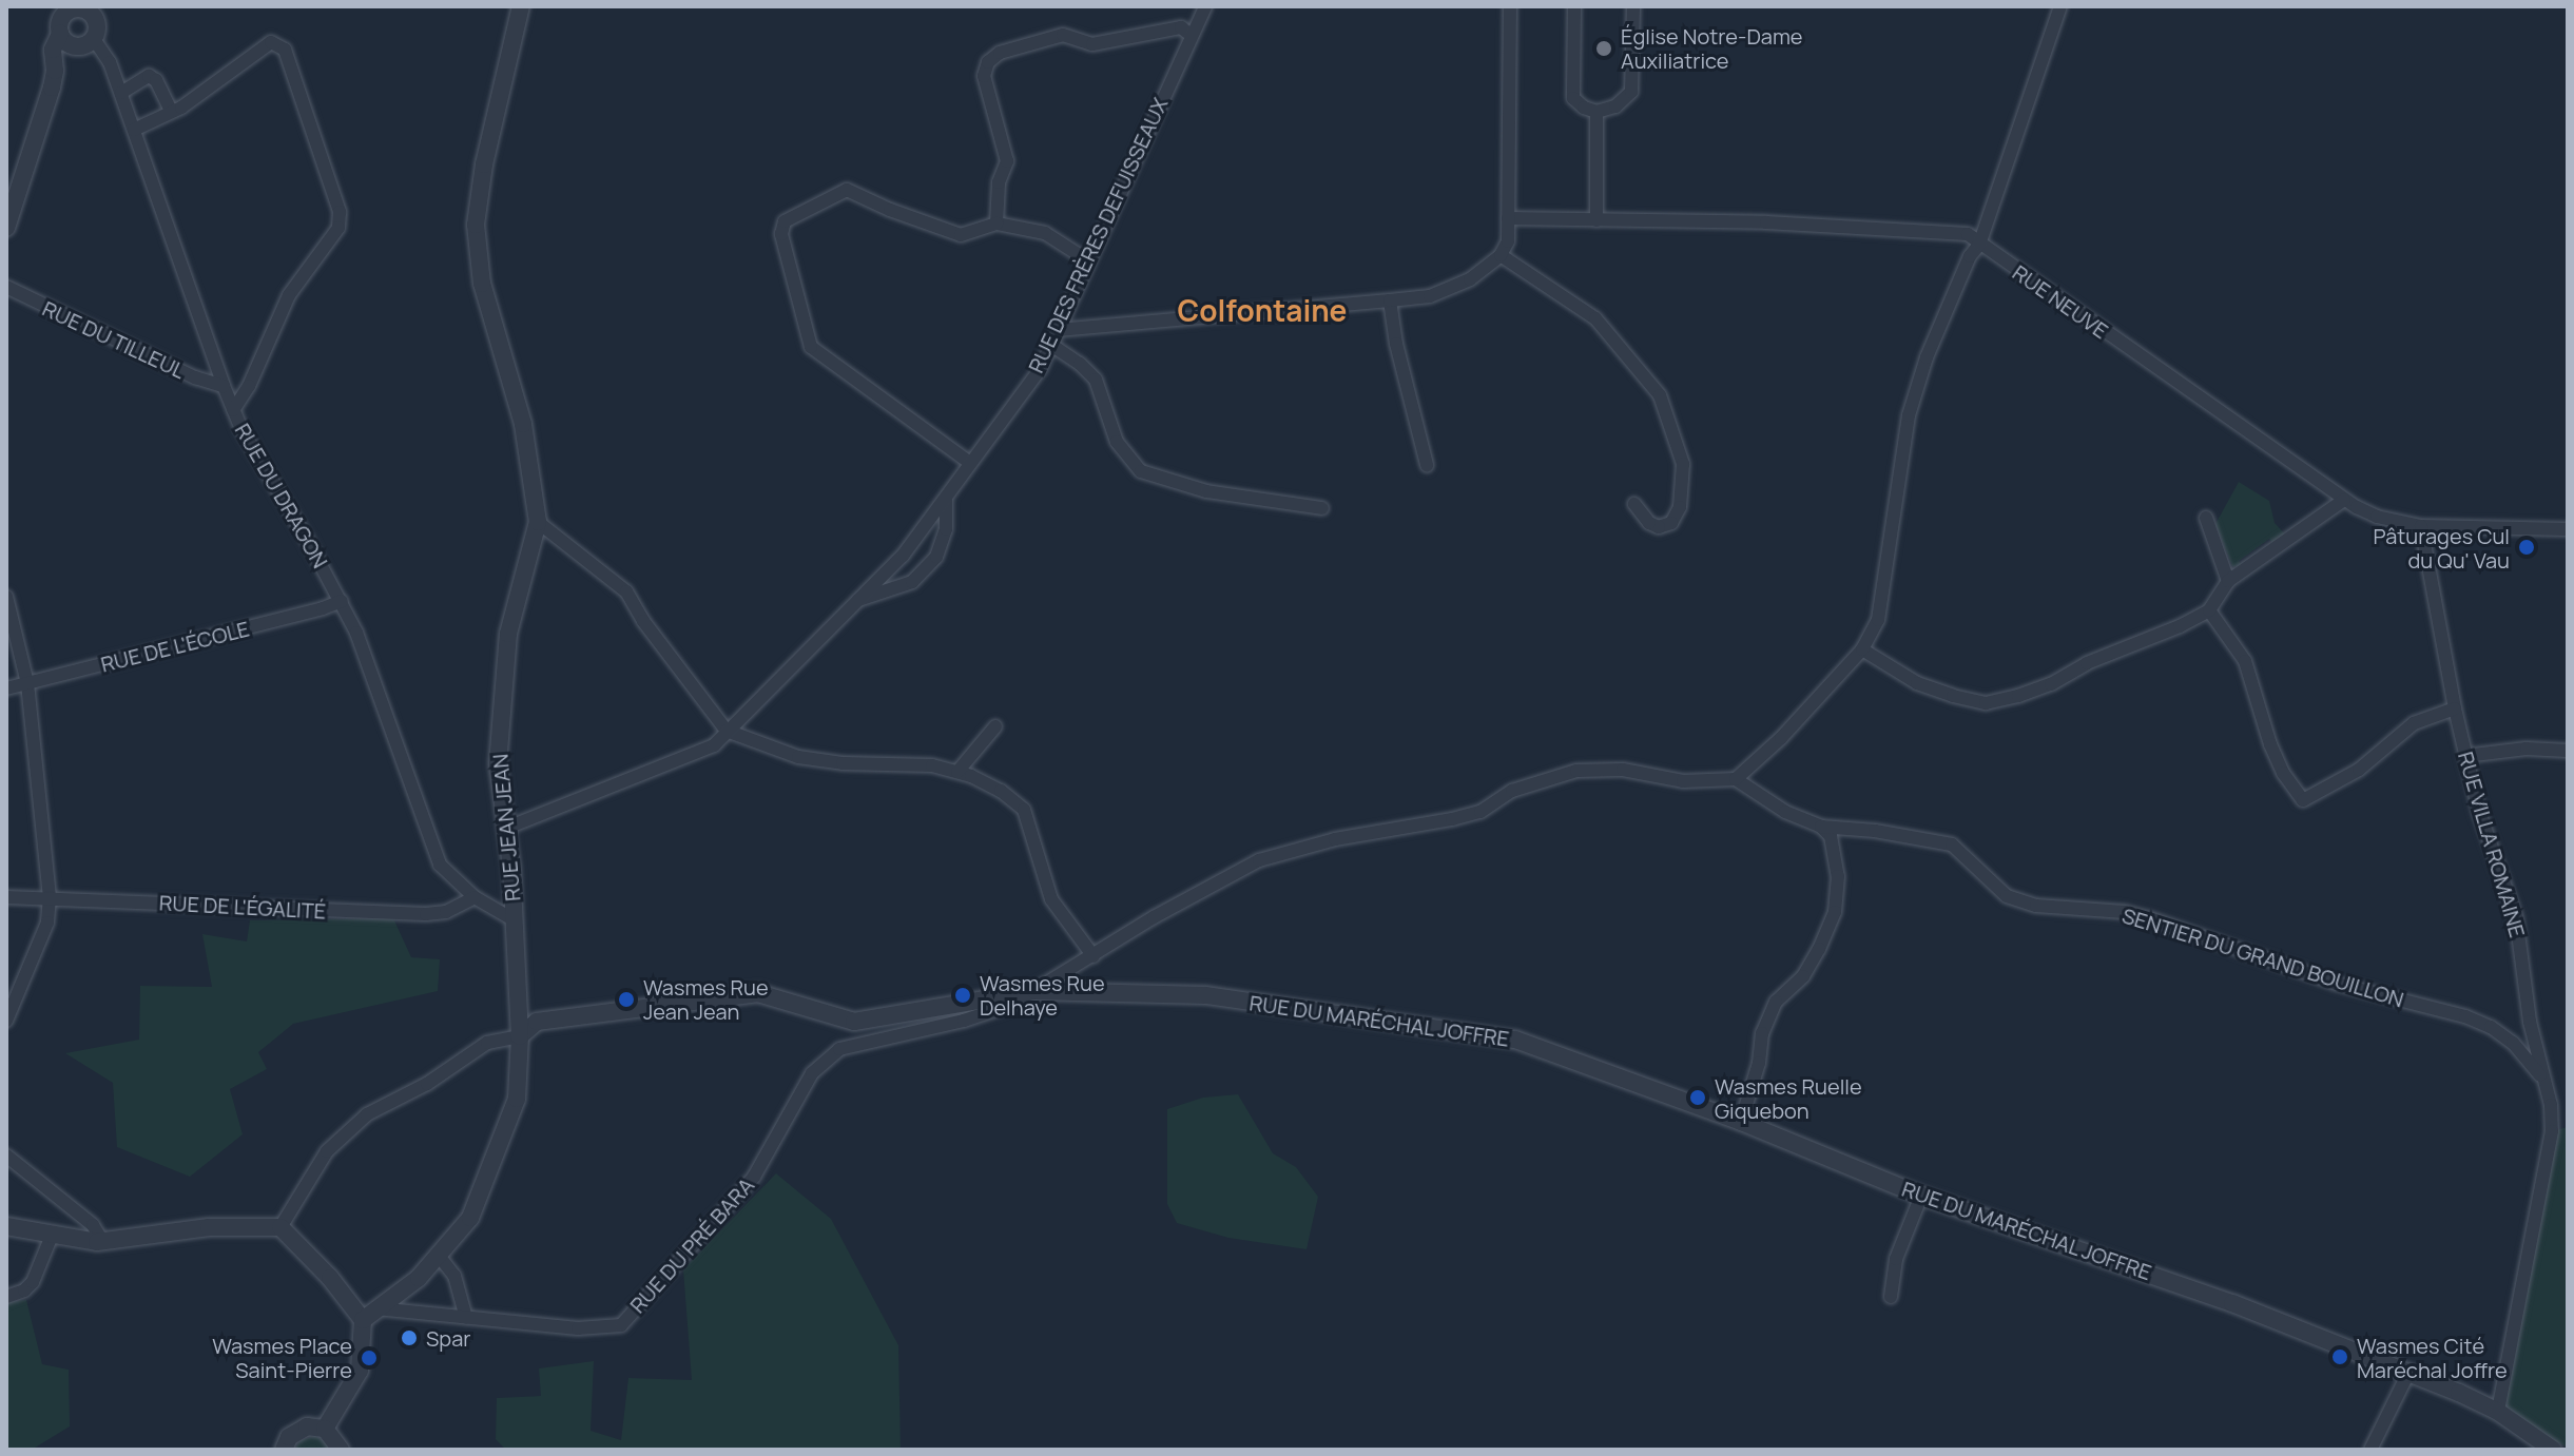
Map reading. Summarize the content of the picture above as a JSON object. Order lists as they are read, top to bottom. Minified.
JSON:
{"streets":{"street":["RUE DES FRÈRES DEFUISSEAUX","RUE NEUVE","RUE DU TILLEUL","RUE DU DRAGON","RUE DE L'ÉCOLE","RUE JEAN JEAN","RUE VILLA ROMAINE","RUE DE L'ÉGALITÉ","SENTIER DU GRAND BOUILLON","RUE DU MARÉCHAL JOFFRE","RUE DU PRÉ BARA"]},"crossings":[["RUE DES FRÈRES DEFUISSEAUX","RUE JEAN JEAN"],["RUE NEUVE","RUE VILLA ROMAINE"],["RUE DU TILLEUL","RUE DU DRAGON"],["RUE DU DRAGON","RUE DE L'ÉCOLE"],["RUE DU DRAGON","RUE JEAN JEAN"],["RUE DU DRAGON","RUE DE L'ÉGALITÉ"],["RUE JEAN JEAN","RUE DU MARÉCHAL JOFFRE"],["RUE JEAN JEAN","RUE DU PRÉ BARA"],["RUE VILLA ROMAINE","SENTIER DU GRAND BOUILLON"],["RUE VILLA ROMAINE","RUE DU MARÉCHAL JOFFRE"],["SENTIER DU GRAND BOUILLON","RUE DU PRÉ BARA"],["RUE DU MARÉCHAL JOFFRE","RUE DU PRÉ BARA"]],"districts":["Colfontaine"],"places":["Église Notre-Dame Auxiliatrice","Pâturages Cul du Qu' Vau","Wasmes Rue Delhaye","Wasmes Rue Jean Jean","Wasmes Ruelle Giquebon","Spar","Wasmes Cité Maréchal Joffre","Wasmes Place Saint-Pierre"]}
